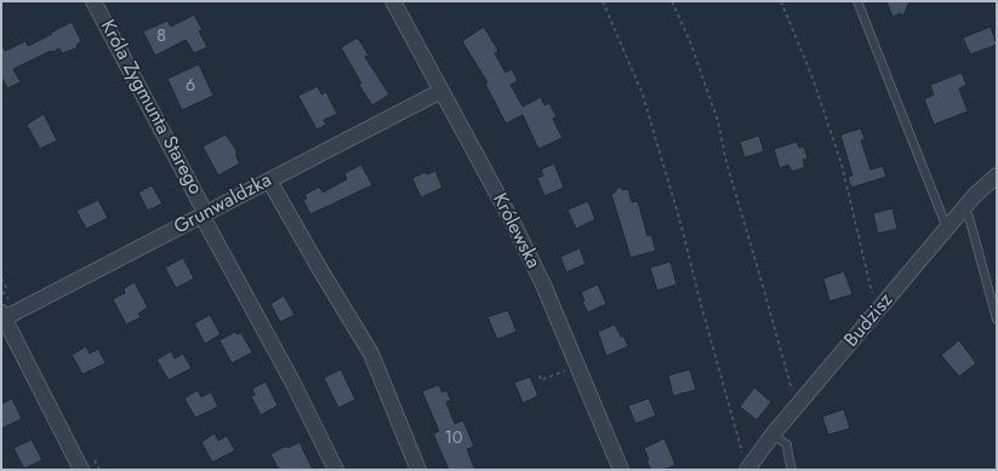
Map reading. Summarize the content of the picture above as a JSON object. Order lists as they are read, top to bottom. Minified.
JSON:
{"streets":{"street":["Króla Zygmunta Starego","Grunwaldzka","Królewska","Budzisz"]},"crossings":[["Króla Zygmunta Starego","Grunwaldzka"],["Grunwaldzka","Królewska"]],"house_numbers":["8","6","10"]}
